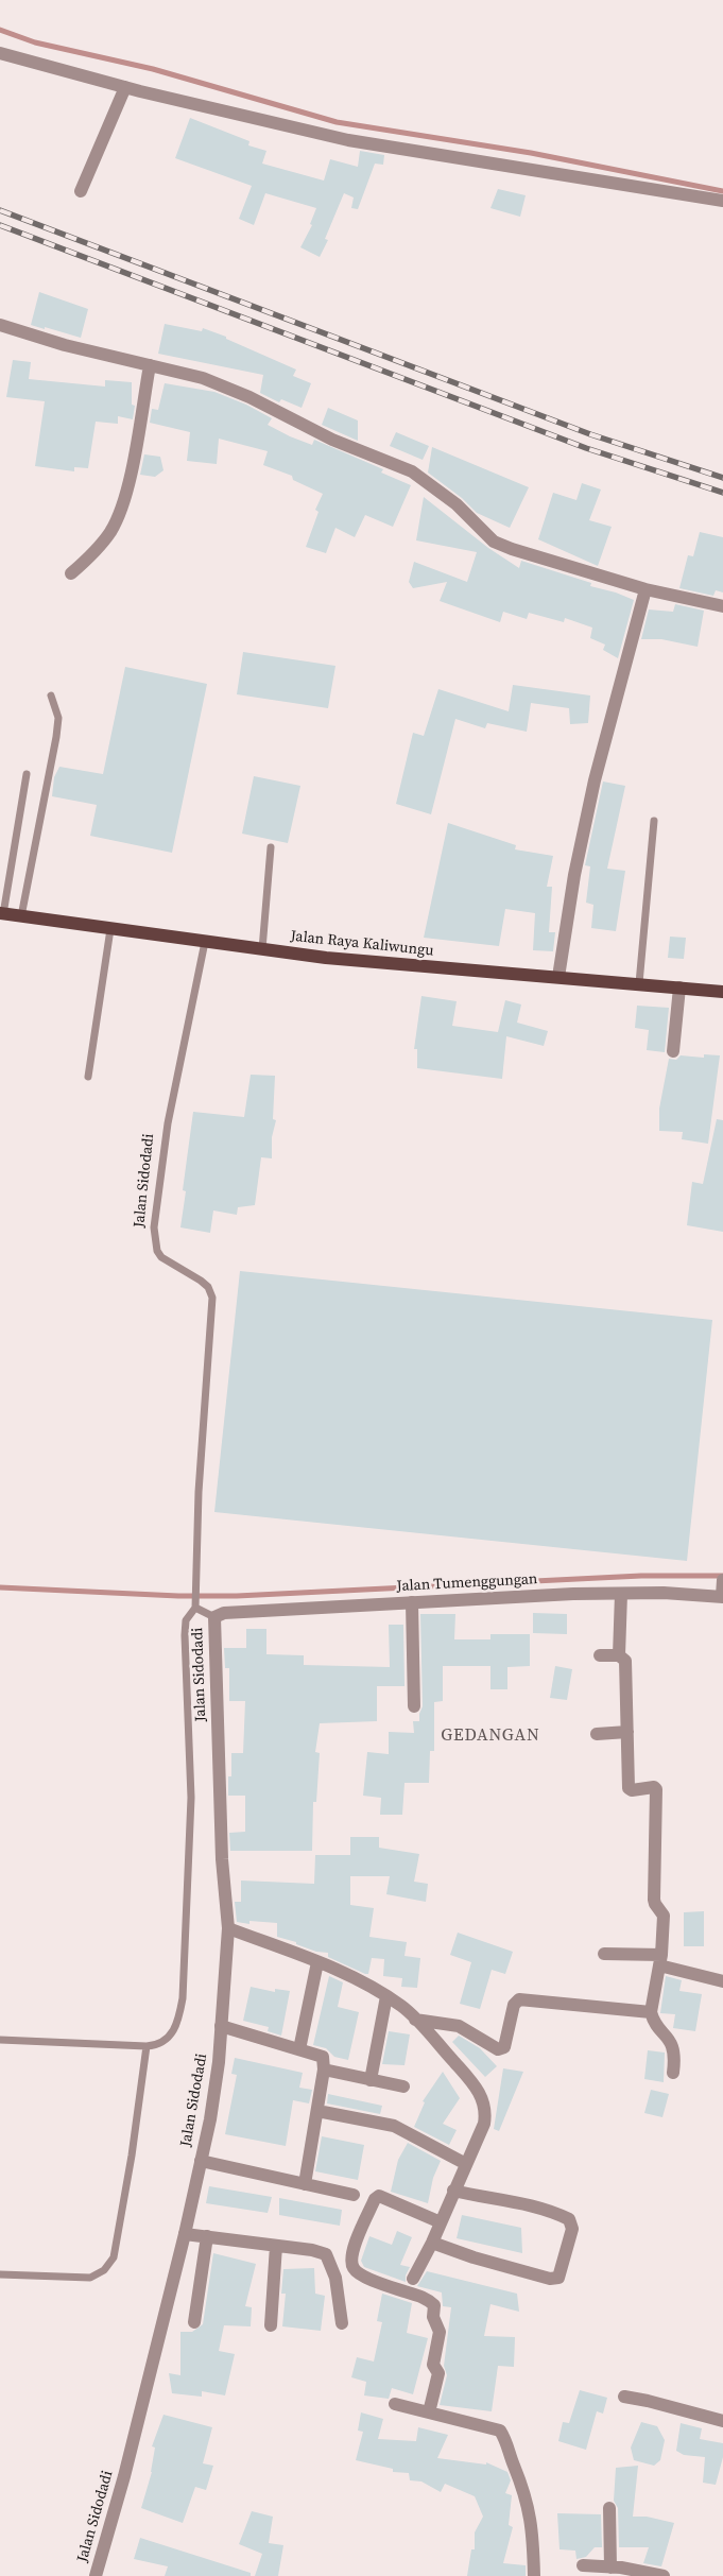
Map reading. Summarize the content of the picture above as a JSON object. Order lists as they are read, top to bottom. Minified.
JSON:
{"streets":{"main road":["Jalan Raya Kaliwungu"],"street":["Jalan Sidodadi","Jalan Tumenggungan"]},"crossings":[["Jalan Raya Kaliwungu","Jalan Sidodadi"],["Jalan Sidodadi","Jalan Tumenggungan"]],"districts":["GEDANGAN"]}
